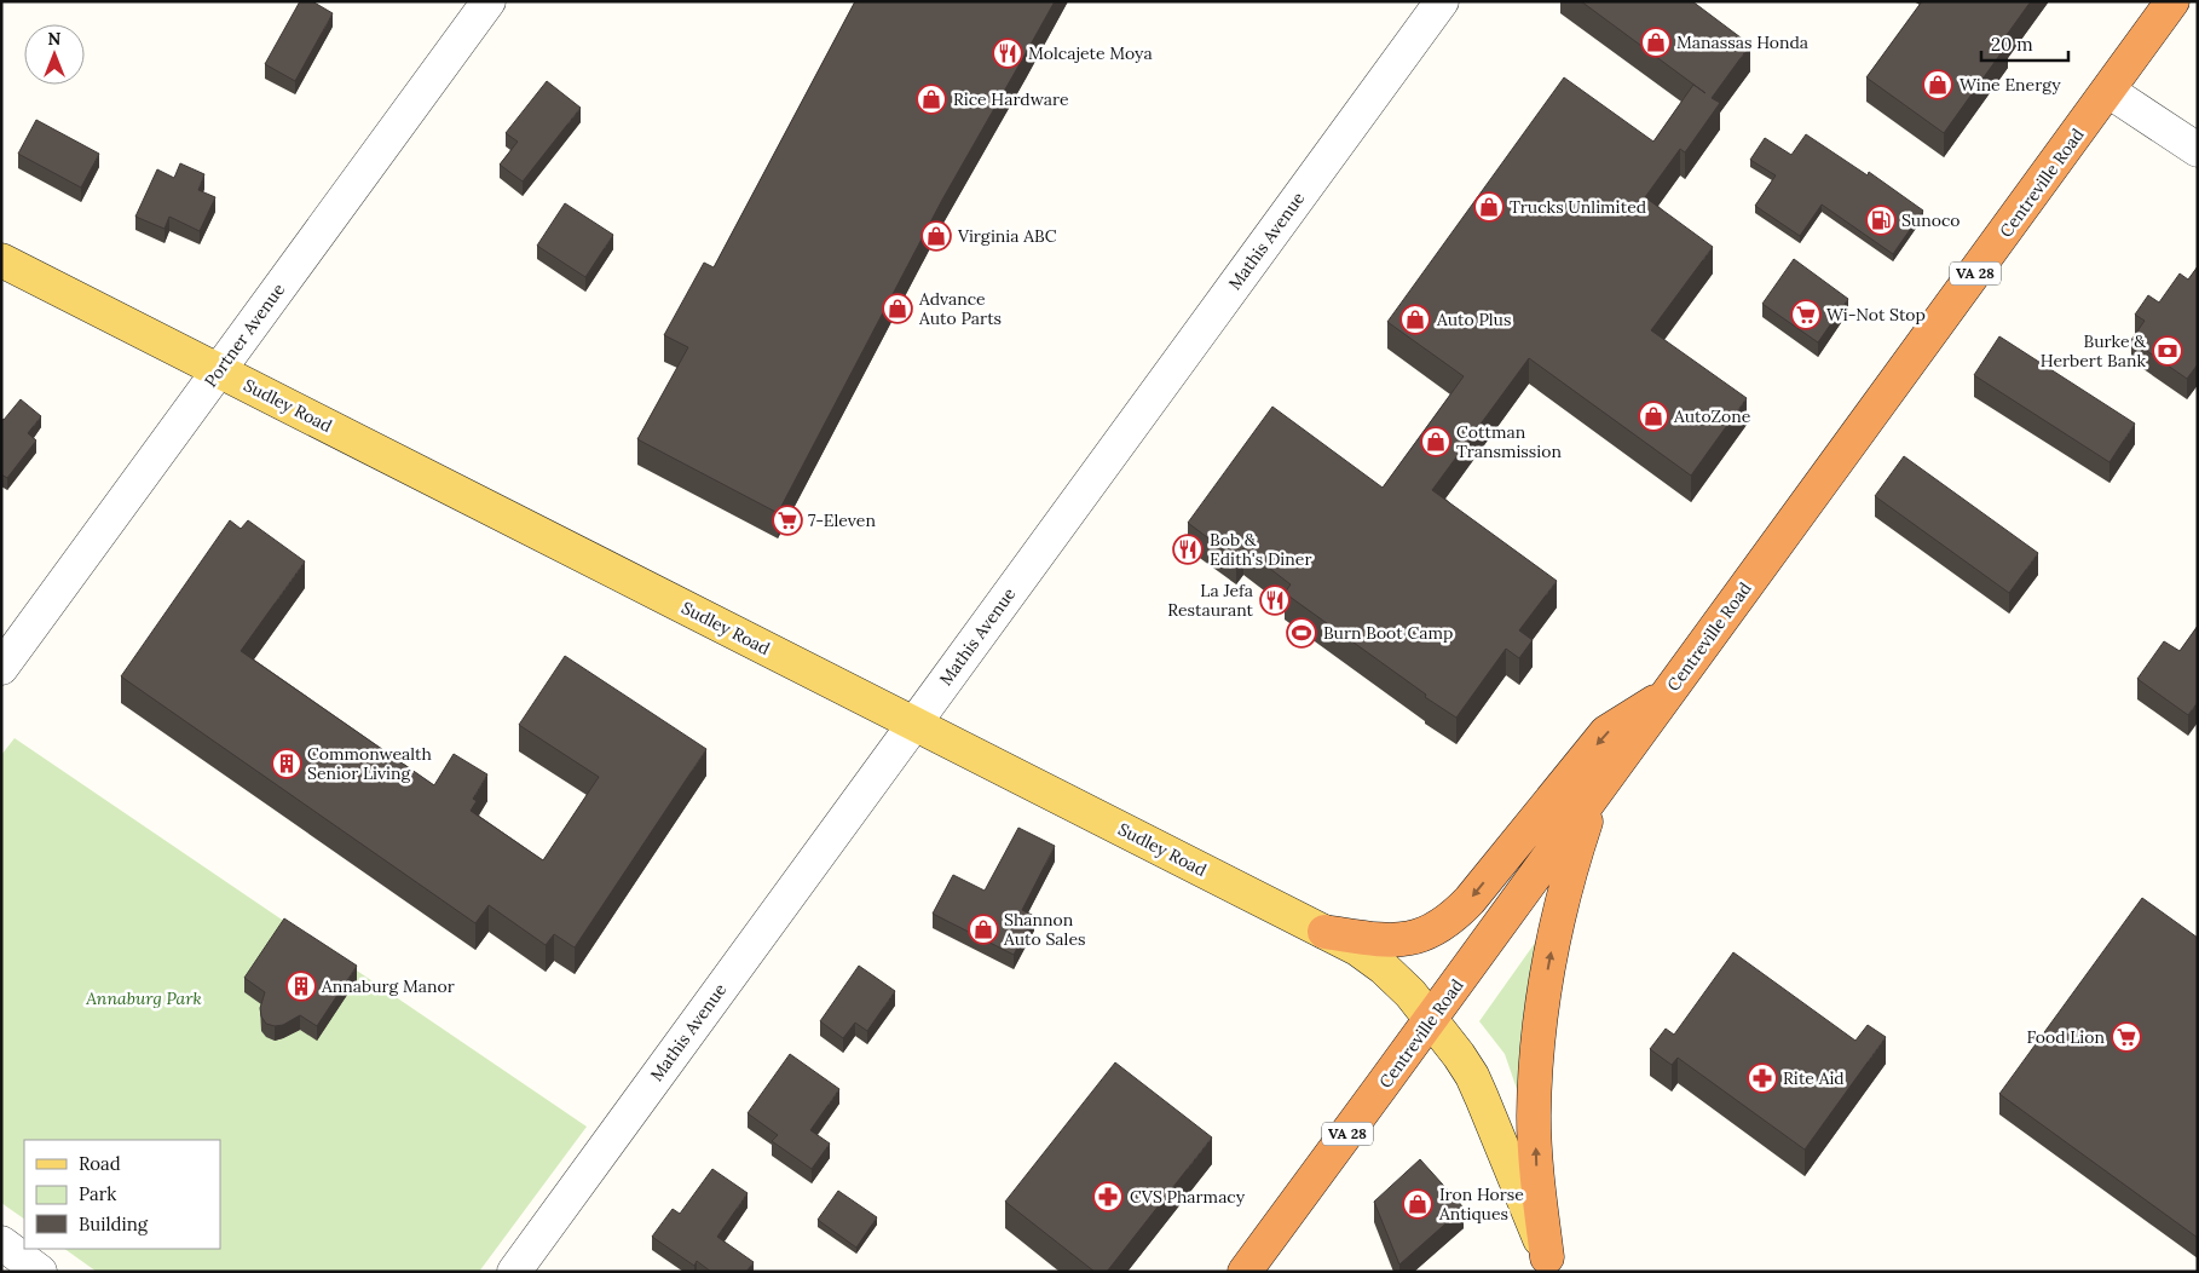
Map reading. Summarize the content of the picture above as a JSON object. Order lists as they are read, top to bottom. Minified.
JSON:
{"streets":{"highway":["Centreville Road","VA 28"],"main road":["Sudley Road"],"street":["Mathis Avenue","Portner Avenue"]},"crossings":[["Centreville Road","Sudley Road"],["Mathis Avenue","Sudley Road"],["Portner Avenue","Sudley Road"]],"parks":["Annaburg Park"],"places":{"shop":["Manassas Honda","Wine Energy","Rice Hardware","Trucks Unlimited","Virginia ABC","Advance Auto Parts","Auto Plus","AutoZone","Cottman Transmission","Shannon Auto Sales","Iron Horse Antiques"],"restaurant":["Molcajete Moya","Bob & Edith's Diner","La Jefa Restaurant"],"fuel station":["Sunoco"],"supermarket":["Wi-Not Stop","7-Eleven","Food Lion"],"bank":["Burke & Herbert Bank"],"sports":["Burn Boot Camp"],"building":["Commonwealth Senior Living","Annaburg Manor"],"pharmacy":["Rite Aid","CVS Pharmacy"]},"legend":["Road","Park","Building"],"scale_bar":"20 m","north":"top"}
